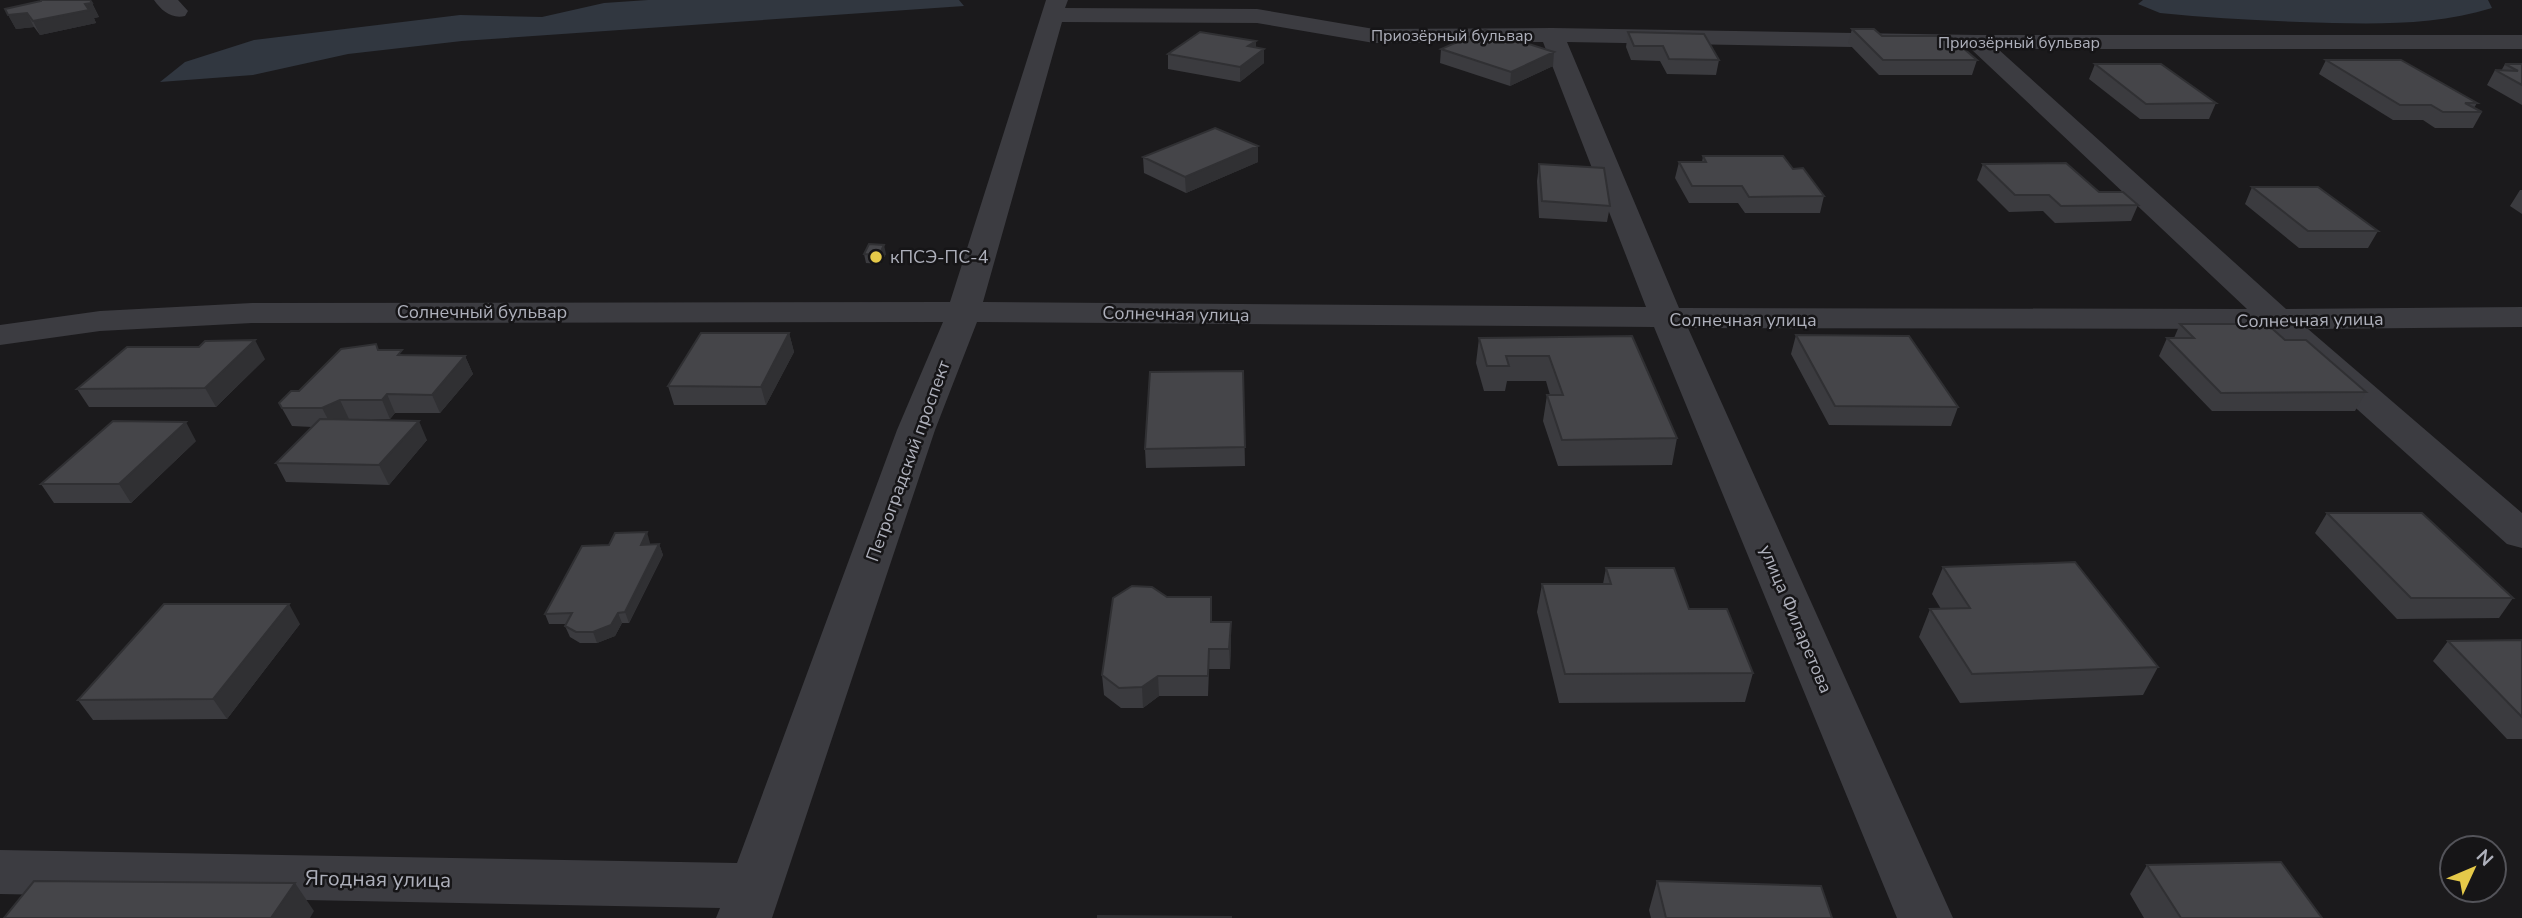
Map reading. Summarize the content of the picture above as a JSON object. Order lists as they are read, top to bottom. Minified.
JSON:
{"streets":{"street":["Приозёрный бульвар","Солнечный бульвар","Солнечная улица","Петроградский проспект","улица Филаретова","Ягодная улица"]},"crossings":[["Приозёрный бульвар","Петроградский проспект"],["Приозёрный бульвар","улица Филаретова"],["Солнечный бульвар","Солнечная улица"],["Солнечный бульвар","Петроградский проспект"],["Солнечная улица","Петроградский проспект"],["Солнечная улица","улица Филаретова"],["Петроградский проспект","Ягодная улица"]],"places":["кПСЭ-ПС-4"],"north":"top right"}
